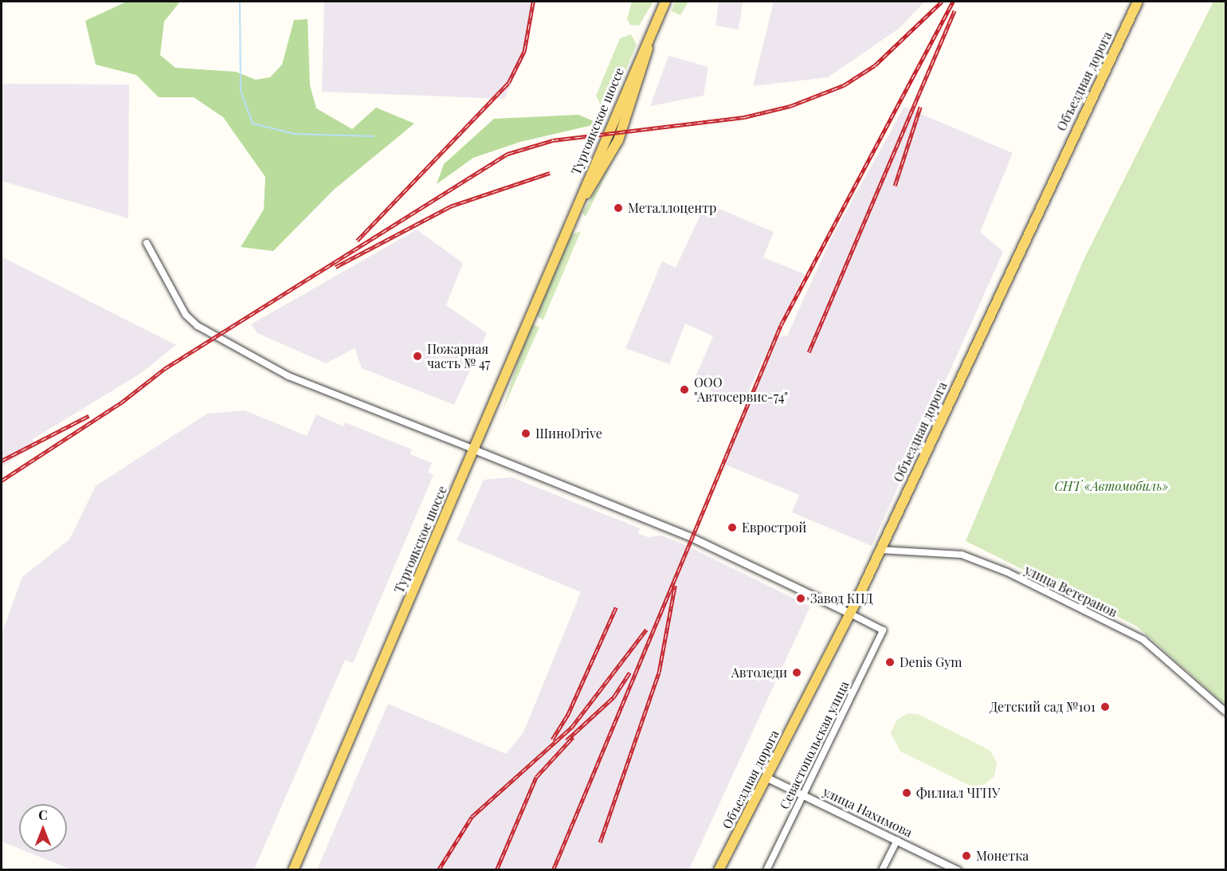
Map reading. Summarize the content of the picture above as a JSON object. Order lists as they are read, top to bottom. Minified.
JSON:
{"streets":{"main road":["Объездная дорога","Тургоякское шоссе"],"street":["улица Ветеранов","Севастопольская улица","улица Нахимова"]},"crossings":[["Объездная дорога","улица Ветеранов"],["Объездная дорога","Севастопольская улица"],["Объездная дорога","улица Нахимова"],["Севастопольская улица","улица Нахимова"]],"parks":["СНТ «Автомобиль»"],"places":["Металлоцентр","Пожарная часть № 47","ООО \"Автосервис-74\"","ШиноDrive","Еврострой","Завод КПД","Denis Gym","Автоледи","Детский сад №101","Филиал ЧГПУ","Монетка"],"north":"top"}
